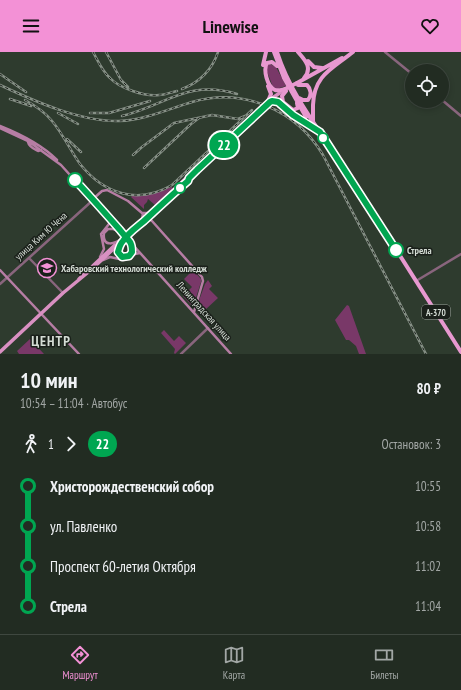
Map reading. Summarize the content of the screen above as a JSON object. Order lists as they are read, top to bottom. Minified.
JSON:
{"streets":{"highway":["А-370"],"main road":["Ленинградская улица"],"street":["улица Ким Ю Чена"]},"crossings":[["улица Ким Ю Чена","Ленинградская улица"]],"districts":["ЦЕНТР"],"places":{"other":["Стрела"],"school or university":["Хабаровский технологический колледж"]},"lines":["bus line 22"],"page":{"header":"Linewise","on_map":"22","heading":["10 мин","10:54 – 11:04 · Автобус","80 ₽"],"legs":["1","22","Остановок: 3"],"list":[{"name":"Христорождественский собор","value":"10:55"},{"name":"ул. Павленко","value":"10:58"},{"name":"Проспект 60-летия Октября","value":"11:02"},{"name":"Стрела","value":"11:04"}],"tabs":["Маршрут","Карта","Билеты"]}}
